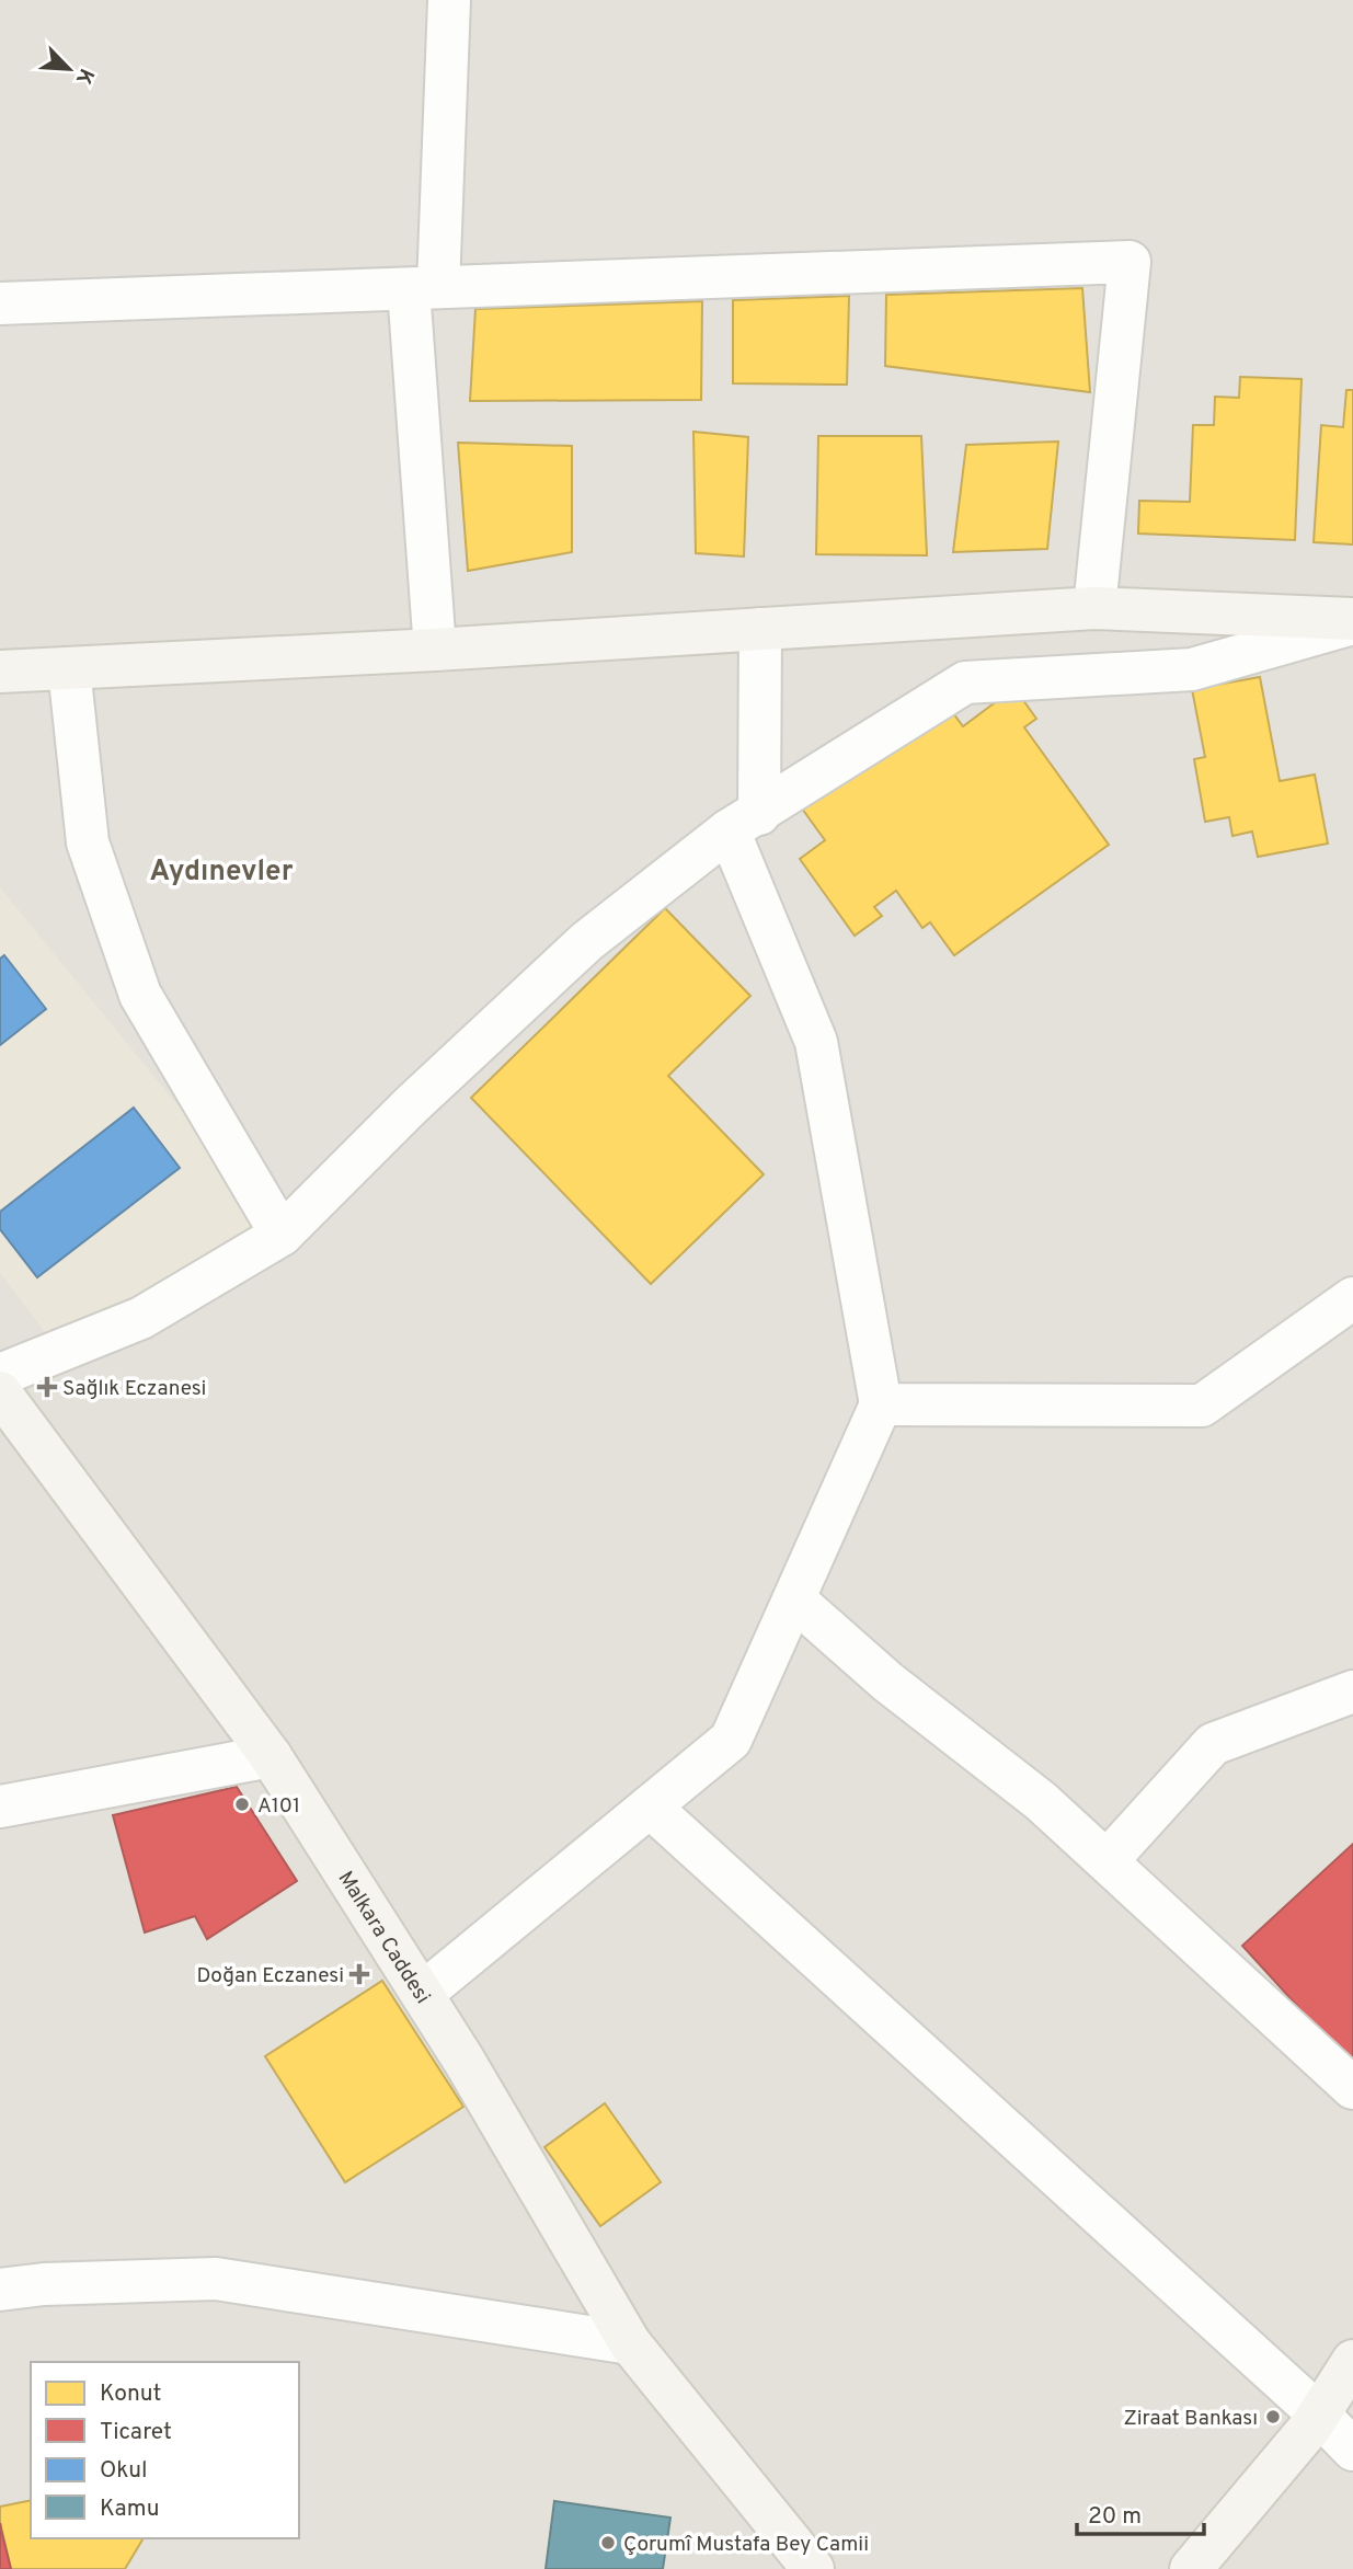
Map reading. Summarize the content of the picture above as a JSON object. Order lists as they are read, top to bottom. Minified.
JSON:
{"streets":{"main road":["Malkara Caddesi"]},"districts":["Aydınevler"],"places":{"health":["Sağlık Eczanesi","Doğan Eczanesi"],"other":["A101","Ziraat Bankası","Çorumî Mustafa Bey Camii"]},"legend":["Konut","Ticaret","Okul","Kamu"],"scale_bar":"20 m","north":"bottom right"}
